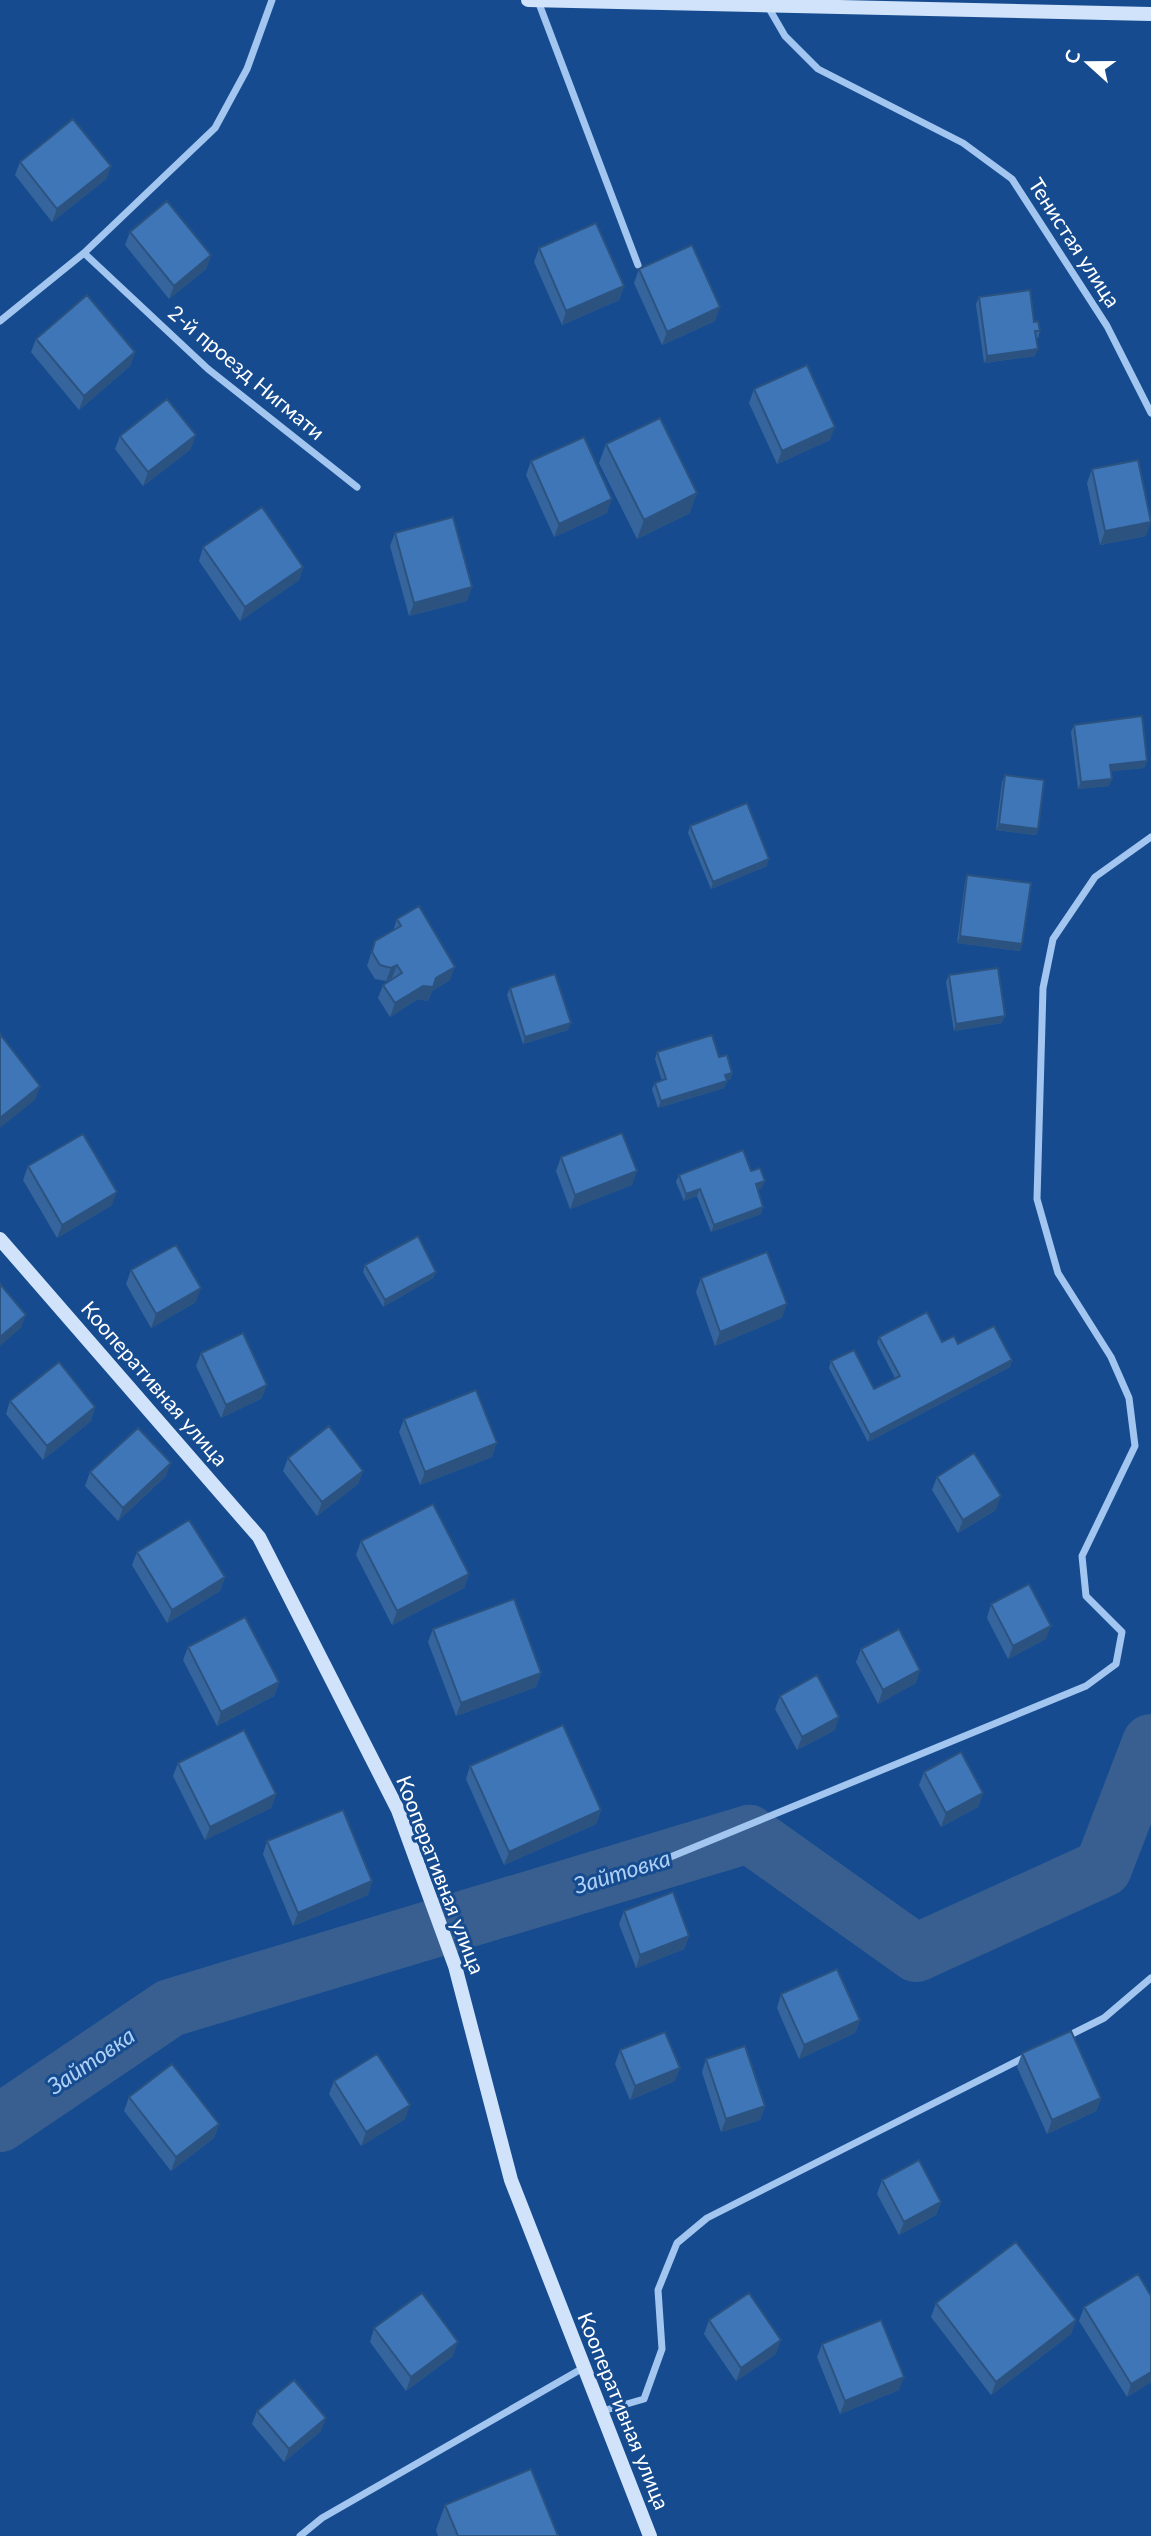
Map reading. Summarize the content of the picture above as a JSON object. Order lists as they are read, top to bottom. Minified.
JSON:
{"streets":{"main road":["Кооперативная улица"],"street":["Тенистая улица","2-й проезд Нигмати"]},"water":["Зайтовка"],"north":"left"}
